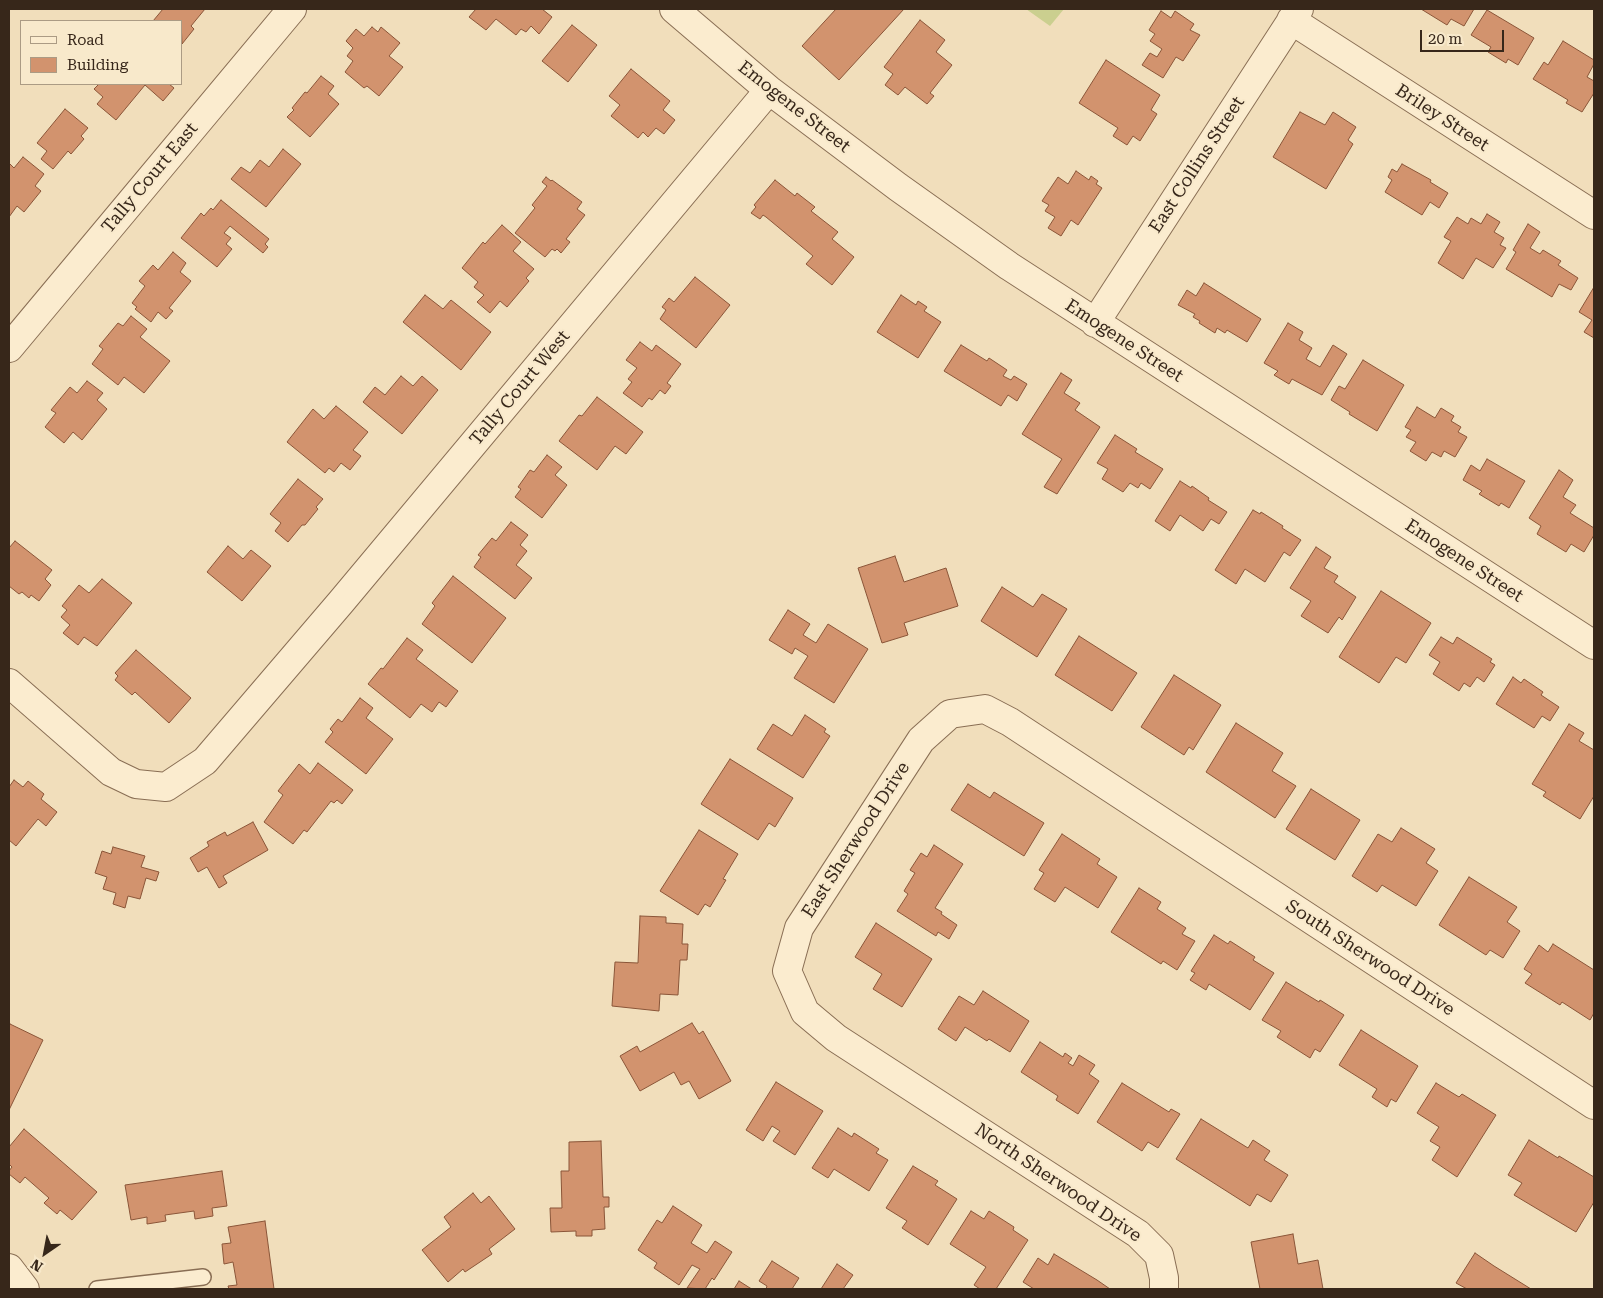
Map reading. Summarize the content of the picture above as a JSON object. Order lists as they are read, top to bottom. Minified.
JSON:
{"streets":{"street":["Emogene Street","Briley Street","East Collins Street","Tally Court East","Tally Court West","East Sherwood Drive","South Sherwood Drive","North Sherwood Drive"]},"crossings":[["Emogene Street","East Collins Street"],["Emogene Street","Tally Court West"],["Briley Street","East Collins Street"],["East Sherwood Drive","South Sherwood Drive"],["East Sherwood Drive","North Sherwood Drive"]],"legend":["Road","Building"],"scale_bar":"20 m","north":"bottom left"}
